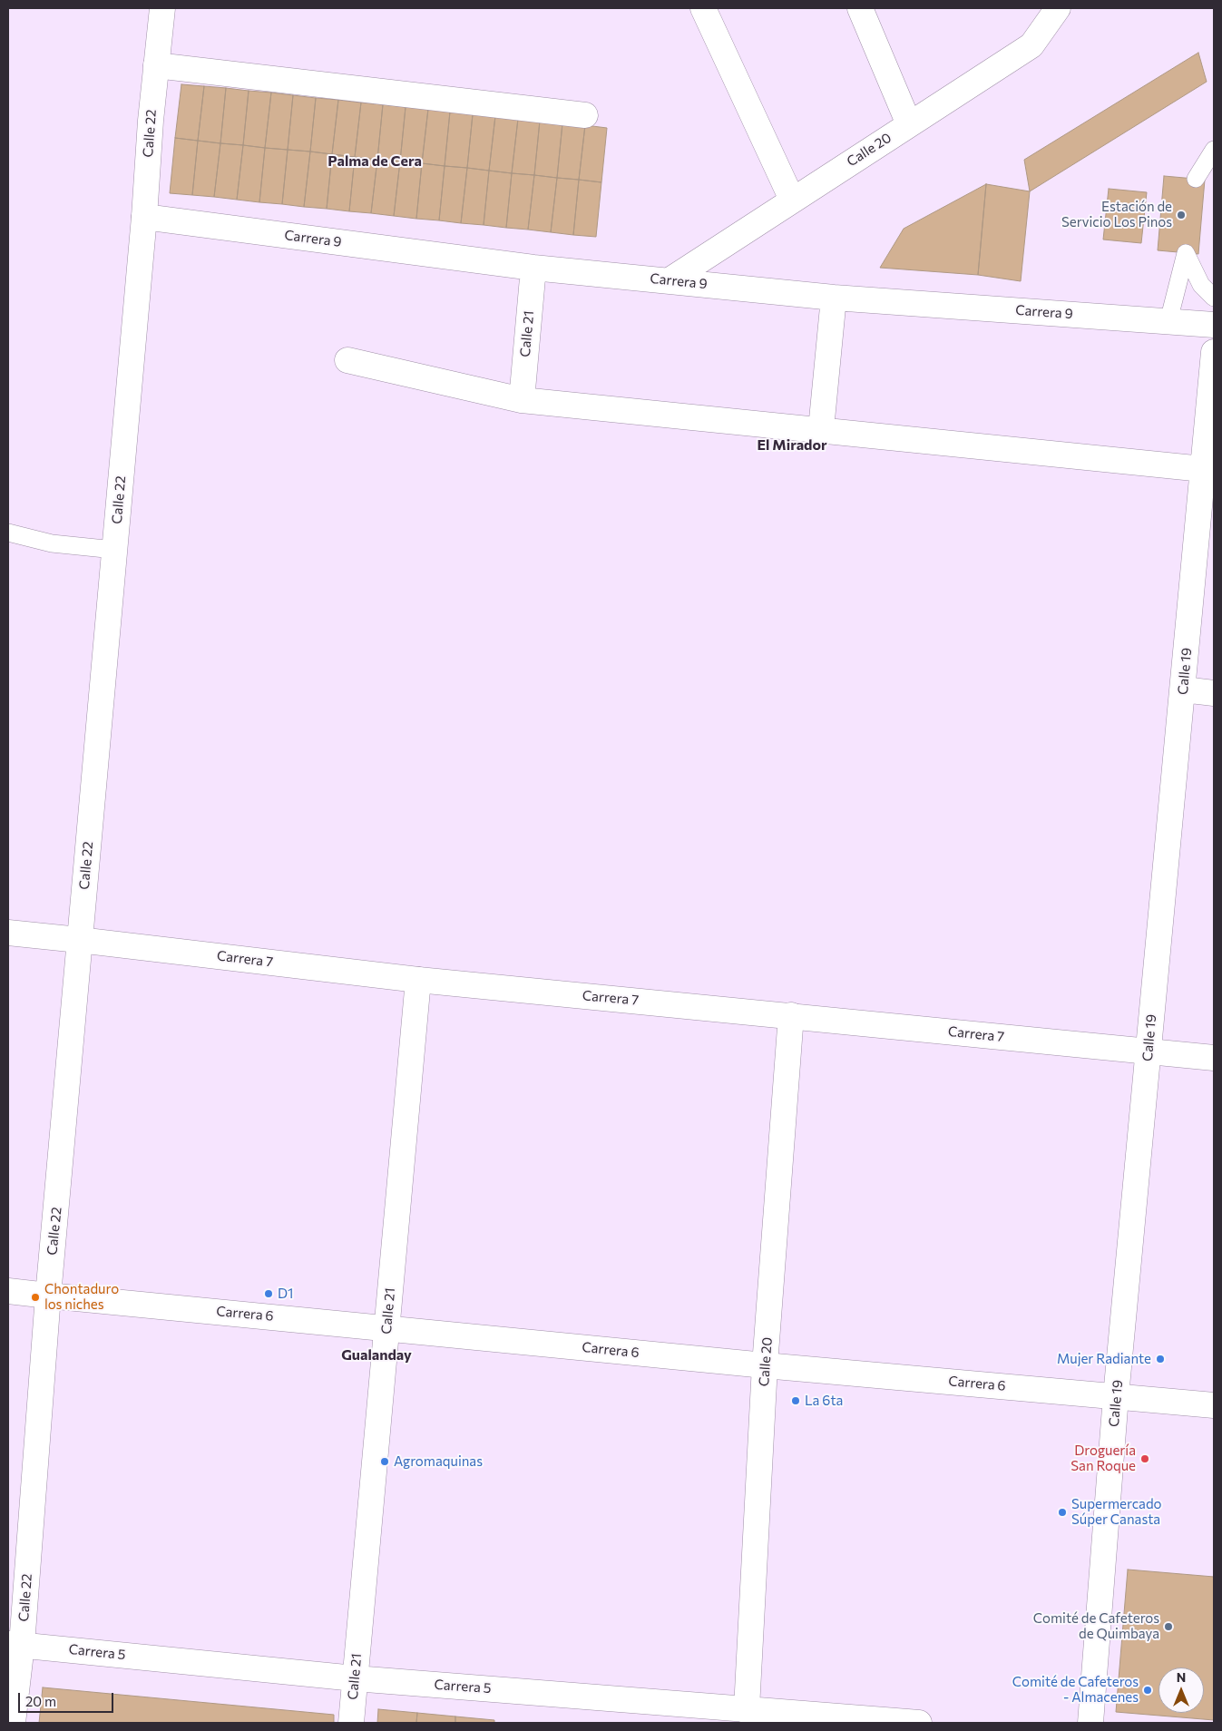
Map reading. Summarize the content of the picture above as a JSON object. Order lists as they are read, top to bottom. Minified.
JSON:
{"streets":{"street":["Calle 22","Calle 20","Carrera 9","Calle 21","Calle 19","Carrera 7","Carrera 6","Carrera 5"]},"crossings":[["Calle 22","Carrera 9"],["Calle 22","Carrera 7"],["Calle 22","Carrera 6"],["Calle 22","Carrera 5"],["Calle 20","Carrera 9"],["Calle 20","Carrera 7"],["Calle 20","Carrera 6"],["Calle 20","Carrera 5"],["Carrera 9","Calle 21"],["Calle 21","Carrera 7"],["Calle 21","Carrera 6"],["Calle 21","Carrera 5"],["Calle 19","Carrera 7"],["Calle 19","Carrera 6"]],"districts":["Palma de Cera","El Mirador","Gualanday"],"places":["Estación de Servicio Los Pinos","D1","Chontaduro los niches","Mujer Radiante","La 6ta","Droguería San Roque","Agromaquinas","Supermercado Súper Canasta","Comité de Cafeteros de Quimbaya","Comité de Cafeteros - Almacenes"],"scale_bar":"20 m","north":"top"}
